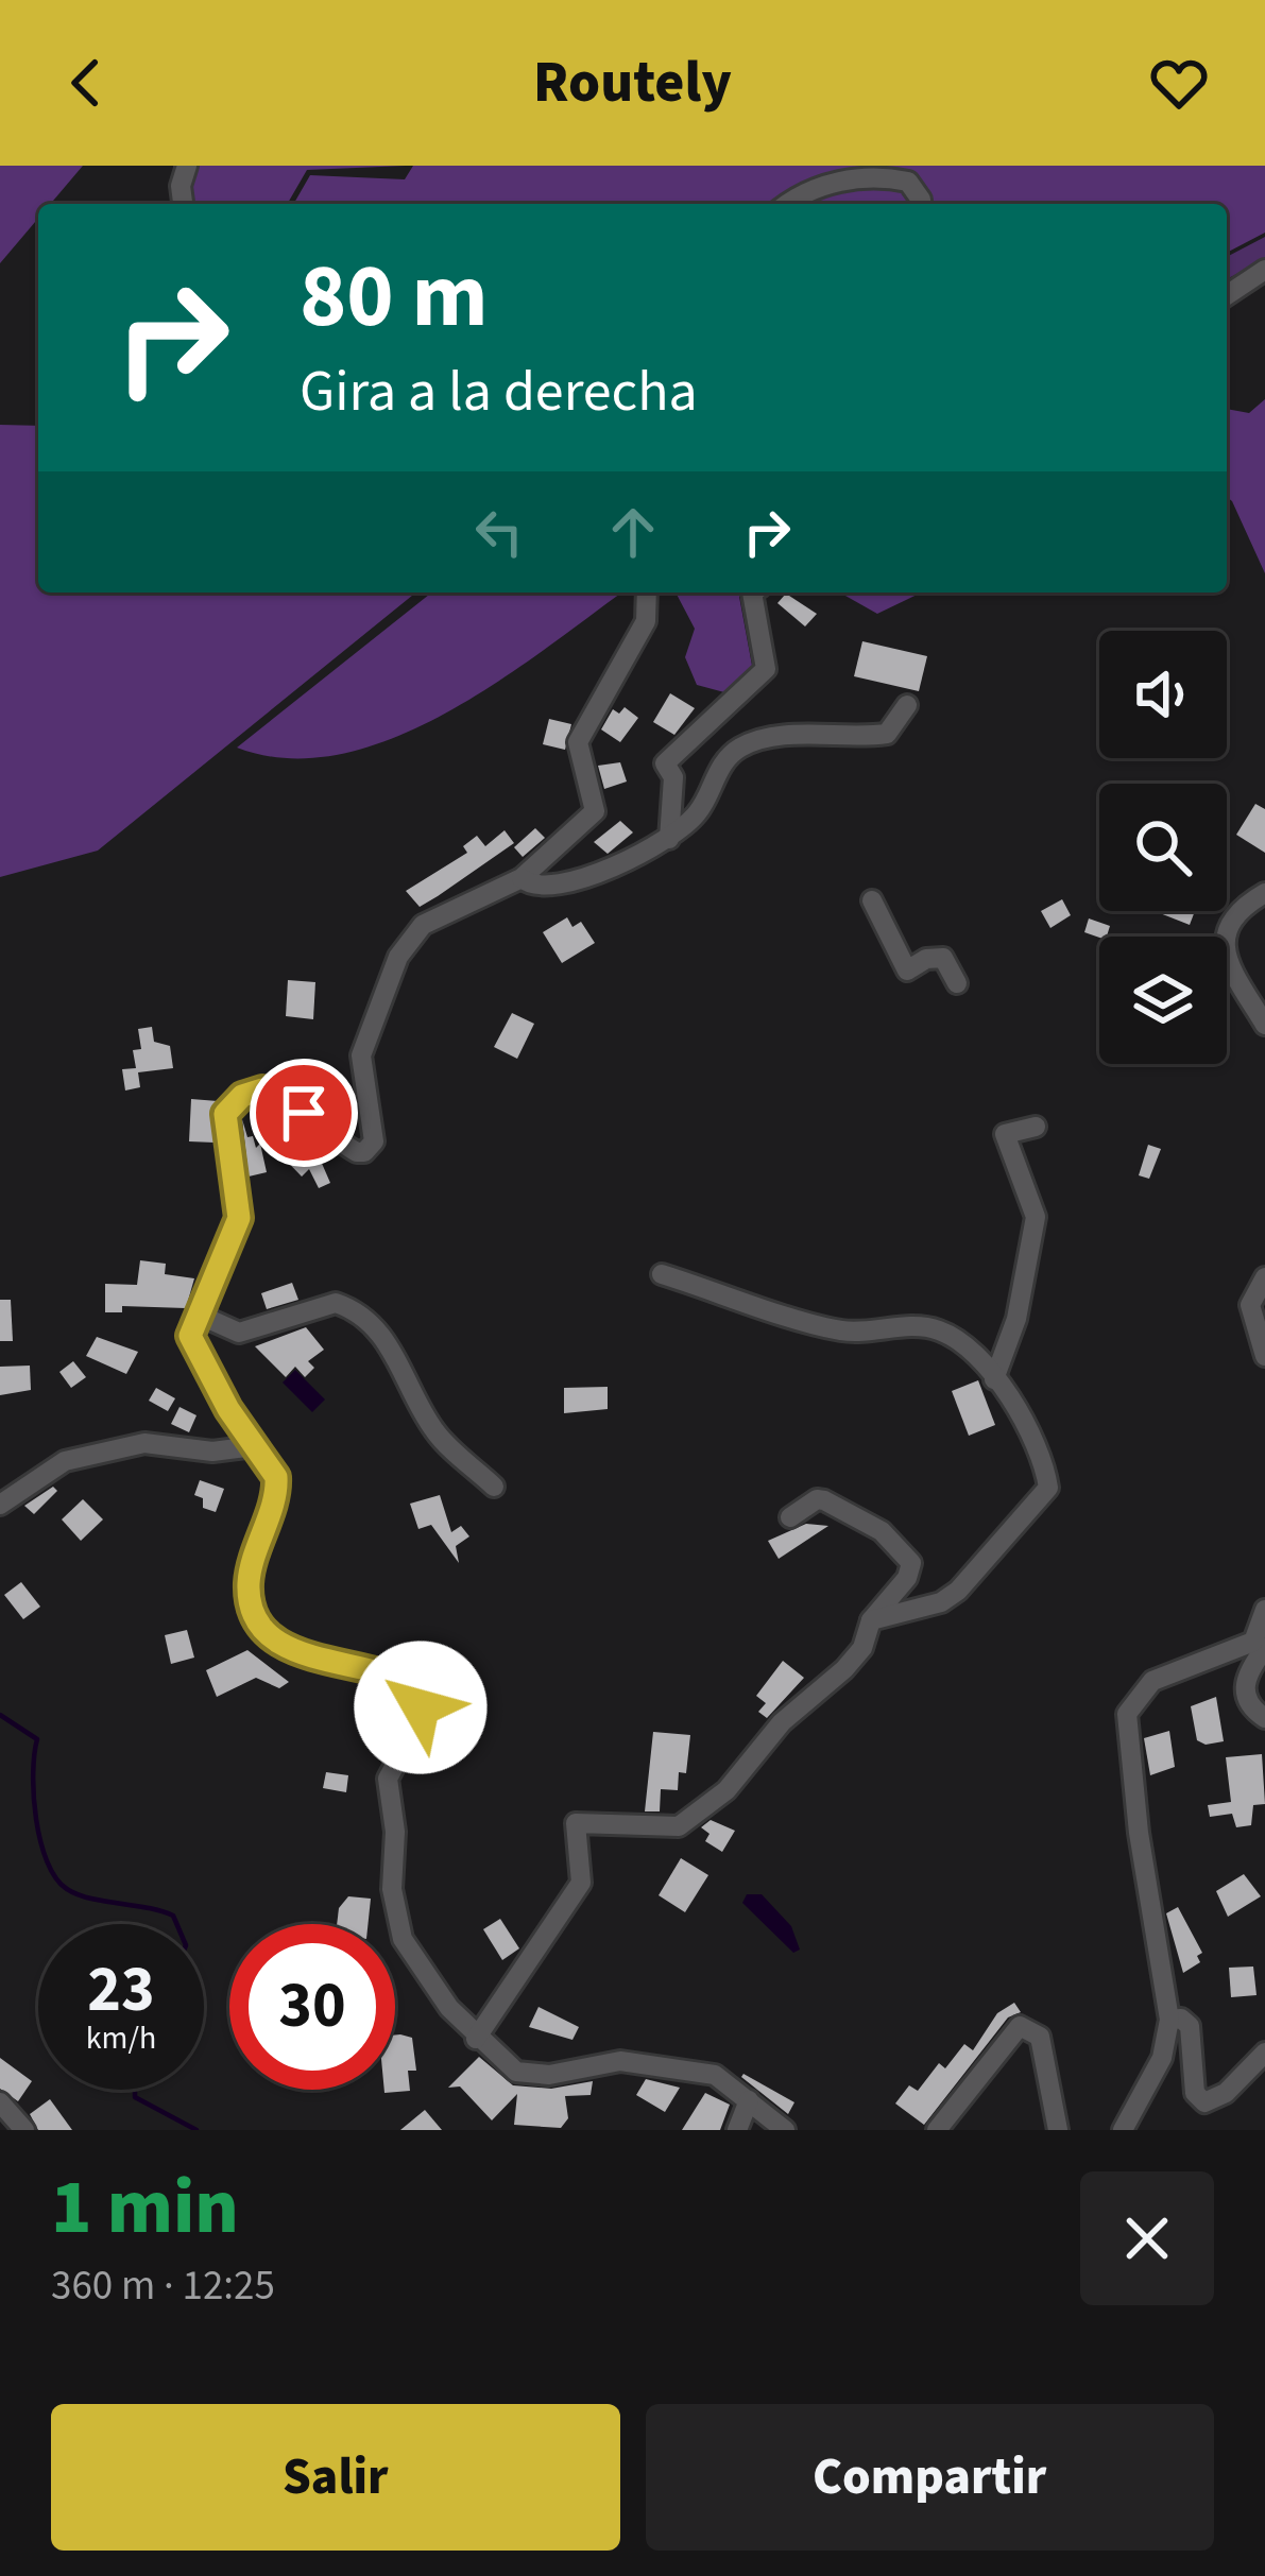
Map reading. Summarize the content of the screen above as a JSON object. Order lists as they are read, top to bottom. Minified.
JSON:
{"page":{"header":"Routely","turn":["80 m","Gira a la derecha"],"speed":"23 km/h","limit":"30","heading":["1 min","360 m · 12:25"],"buttons":["Salir","Compartir"]}}
